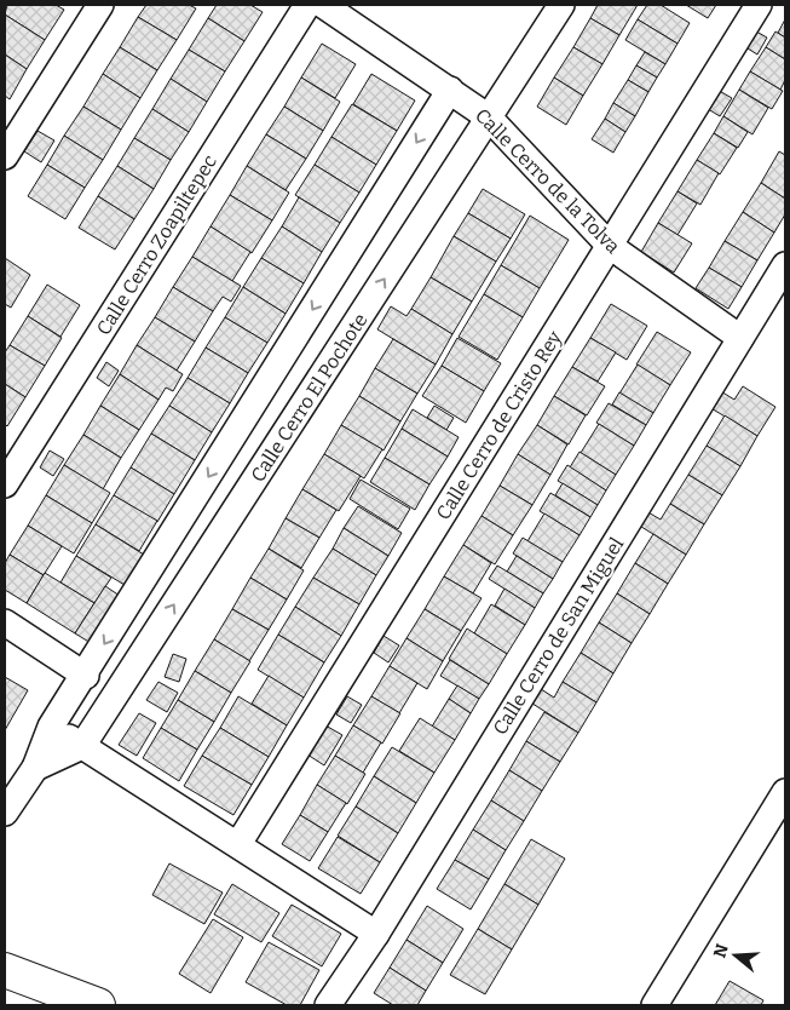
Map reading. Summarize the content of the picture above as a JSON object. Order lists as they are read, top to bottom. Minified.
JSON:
{"streets":{"street":["Calle Cerro de la Tolva","Calle Cerro Zoapiltepec","Calle Cerro El Pochote","Calle Cerro de Cristo Rey","Calle Cerro de San Miguel"]},"crossings":[["Calle Cerro de la Tolva","Calle Cerro El Pochote"],["Calle Cerro de la Tolva","Calle Cerro de Cristo Rey"],["Calle Cerro de la Tolva","Calle Cerro de San Miguel"]],"north":"left"}
